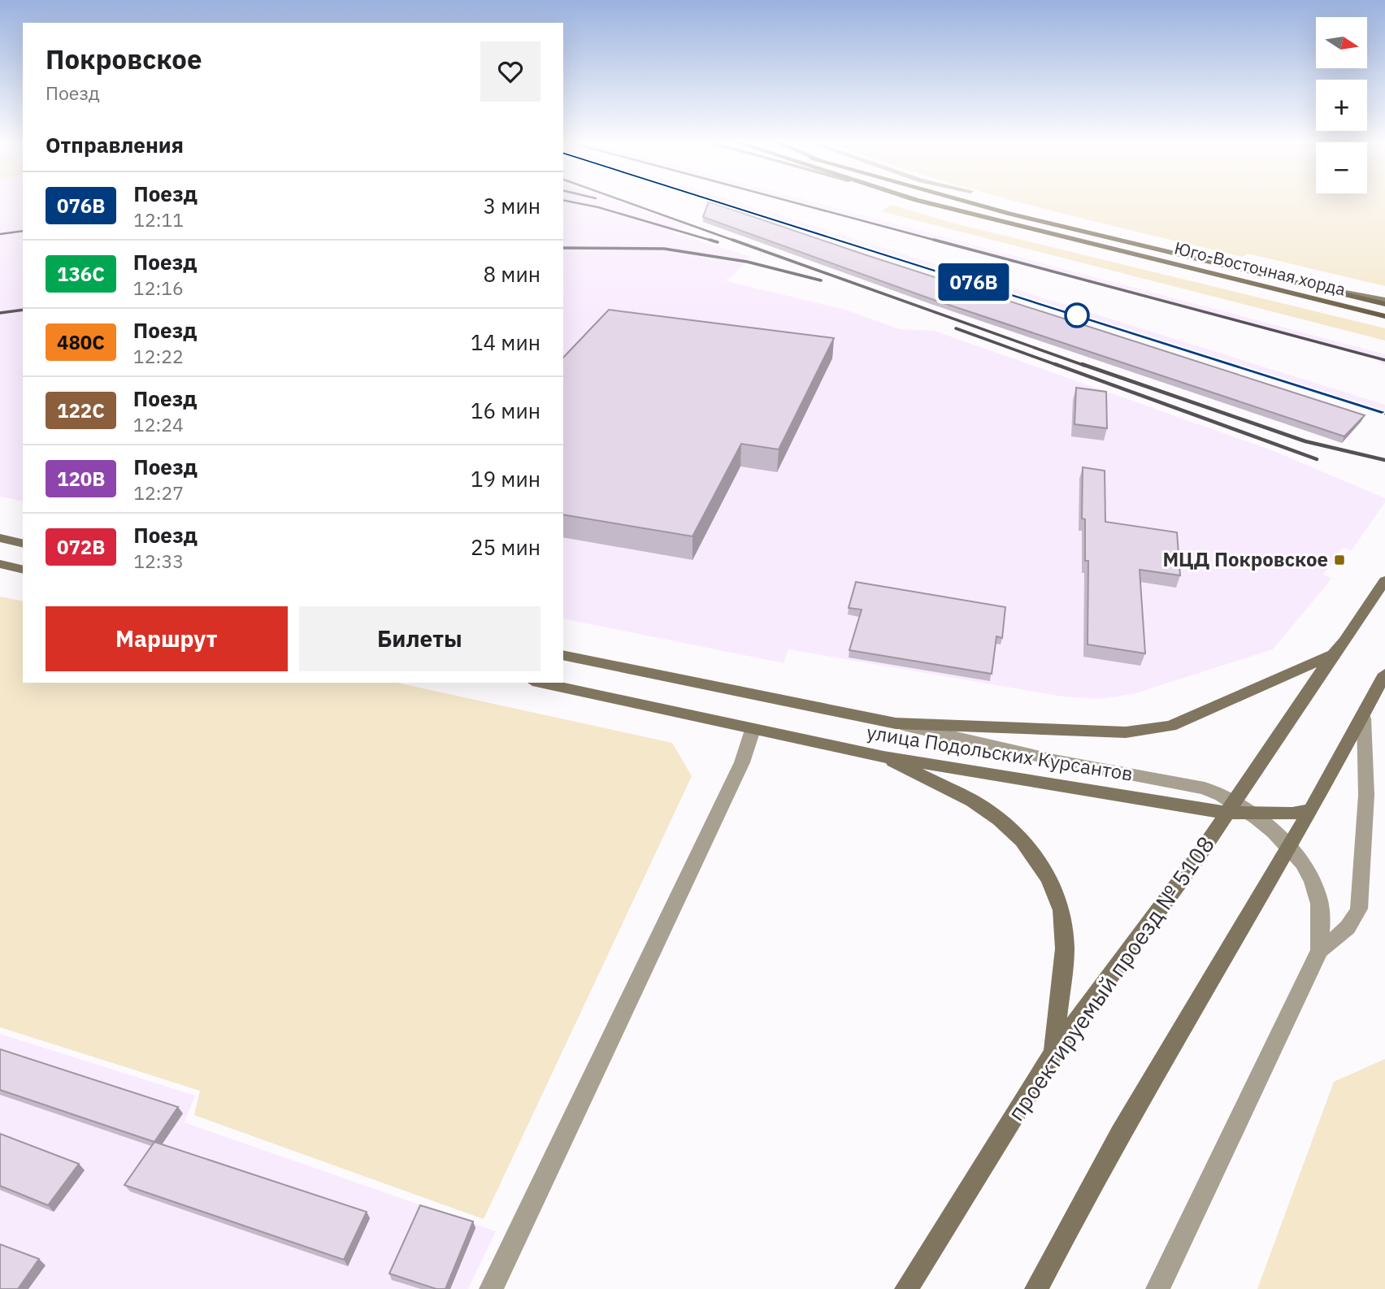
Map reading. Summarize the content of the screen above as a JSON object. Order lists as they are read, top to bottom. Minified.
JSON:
{"streets":{"main road":["Юго-Восточная хорда","улица Подольских Курсантов","проектируемый проезд № 5108"]},"crossings":[["улица Подольских Курсантов","проектируемый проезд № 5108"]],"places":{"transit":["МЦД Покровское"]},"north":"right","page":{"on_map":"076В","map_buttons":["+","−"],"heading":[["Покровское","Поезд"],"Отправления"],"list":[{"mark":"076В","name":"Поезд","note":"12:11","value":"3 мин"},{"mark":"136С","name":"Поезд","note":"12:16","value":"8 мин"},{"mark":"480С","name":"Поезд","note":"12:22","value":"14 мин"},{"mark":"122С","name":"Поезд","note":"12:24","value":"16 мин"},{"mark":"120В","name":"Поезд","note":"12:27","value":"19 мин"},{"mark":"072В","name":"Поезд","note":"12:33","value":"25 мин"}],"buttons":["Маршрут","Билеты"]}}
